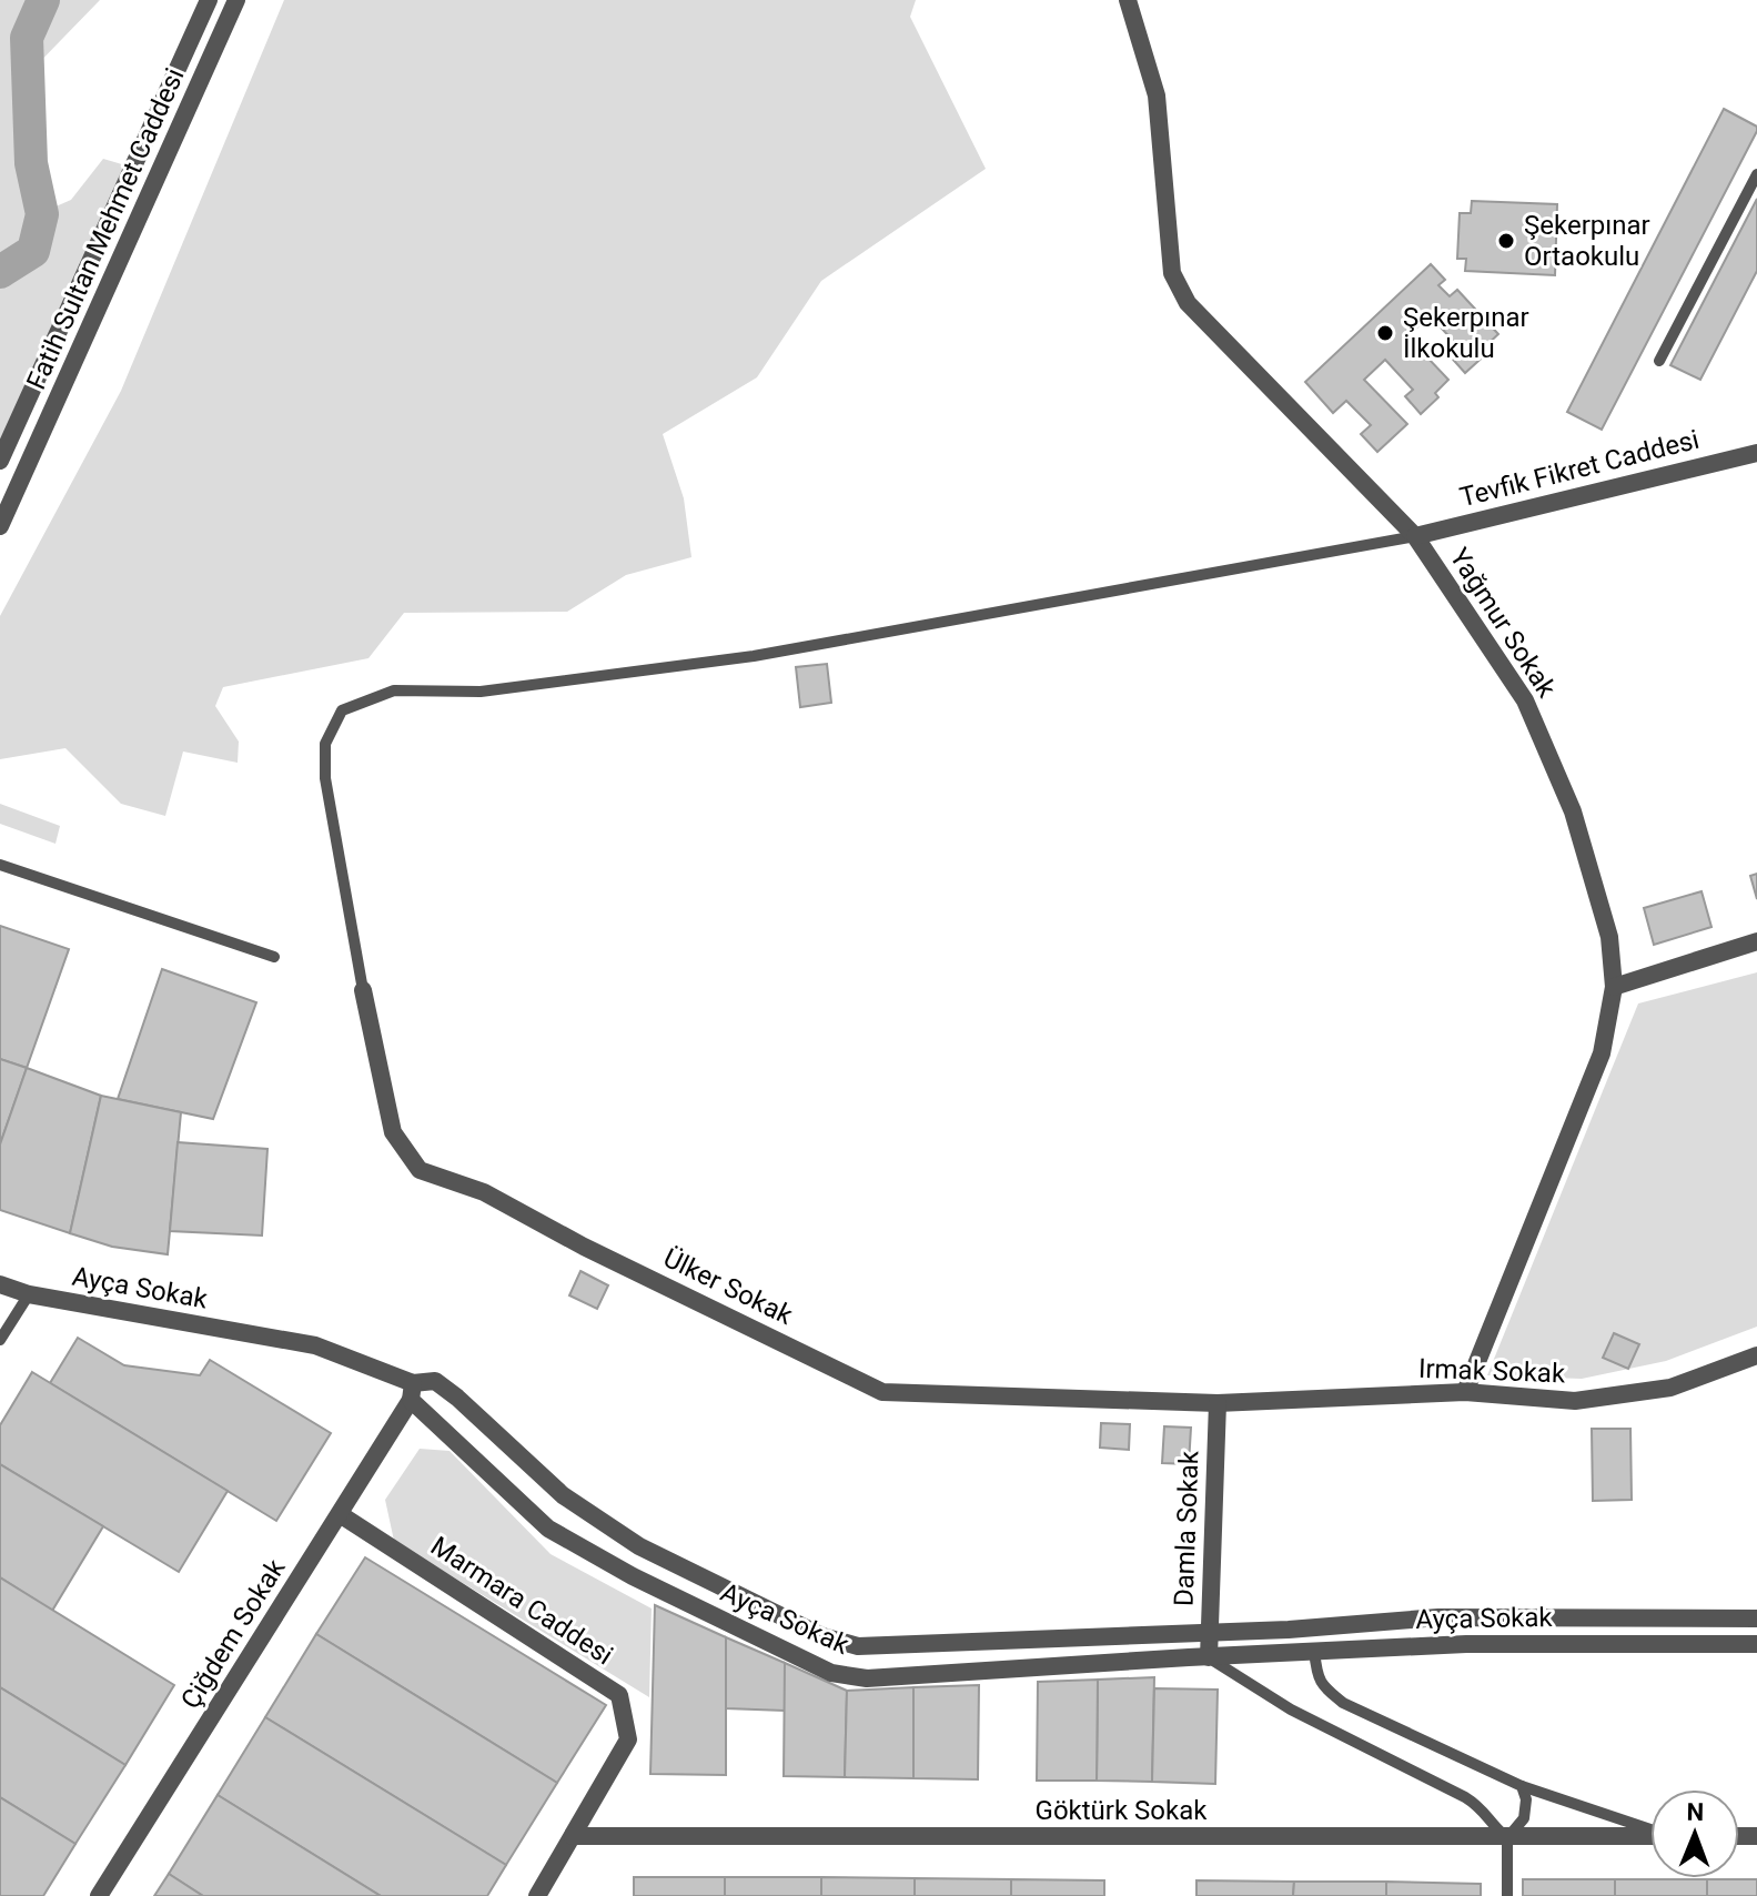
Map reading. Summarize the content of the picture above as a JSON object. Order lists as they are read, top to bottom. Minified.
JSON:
{"streets":{"street":["Fatih Sultan Mehmet Caddesi","Tevfik Fikret Caddesi","Yağmur Sokak","Ülker Sokak","Ayça Sokak","Irmak Sokak","Damla Sokak","Marmara Caddesi","Çiğdem Sokak","Göktürk Sokak"]},"crossings":[["Tevfik Fikret Caddesi","Yağmur Sokak"],["Yağmur Sokak","Irmak Sokak"],["Ülker Sokak","Irmak Sokak"],["Ülker Sokak","Damla Sokak"],["Ayça Sokak","Damla Sokak"],["Ayça Sokak","Çiğdem Sokak"],["Irmak Sokak","Damla Sokak"],["Marmara Caddesi","Çiğdem Sokak"],["Marmara Caddesi","Göktürk Sokak"]],"places":["Şekerpınar Ortaokulu","Şekerpınar İlkokulu"],"north":"top"}
